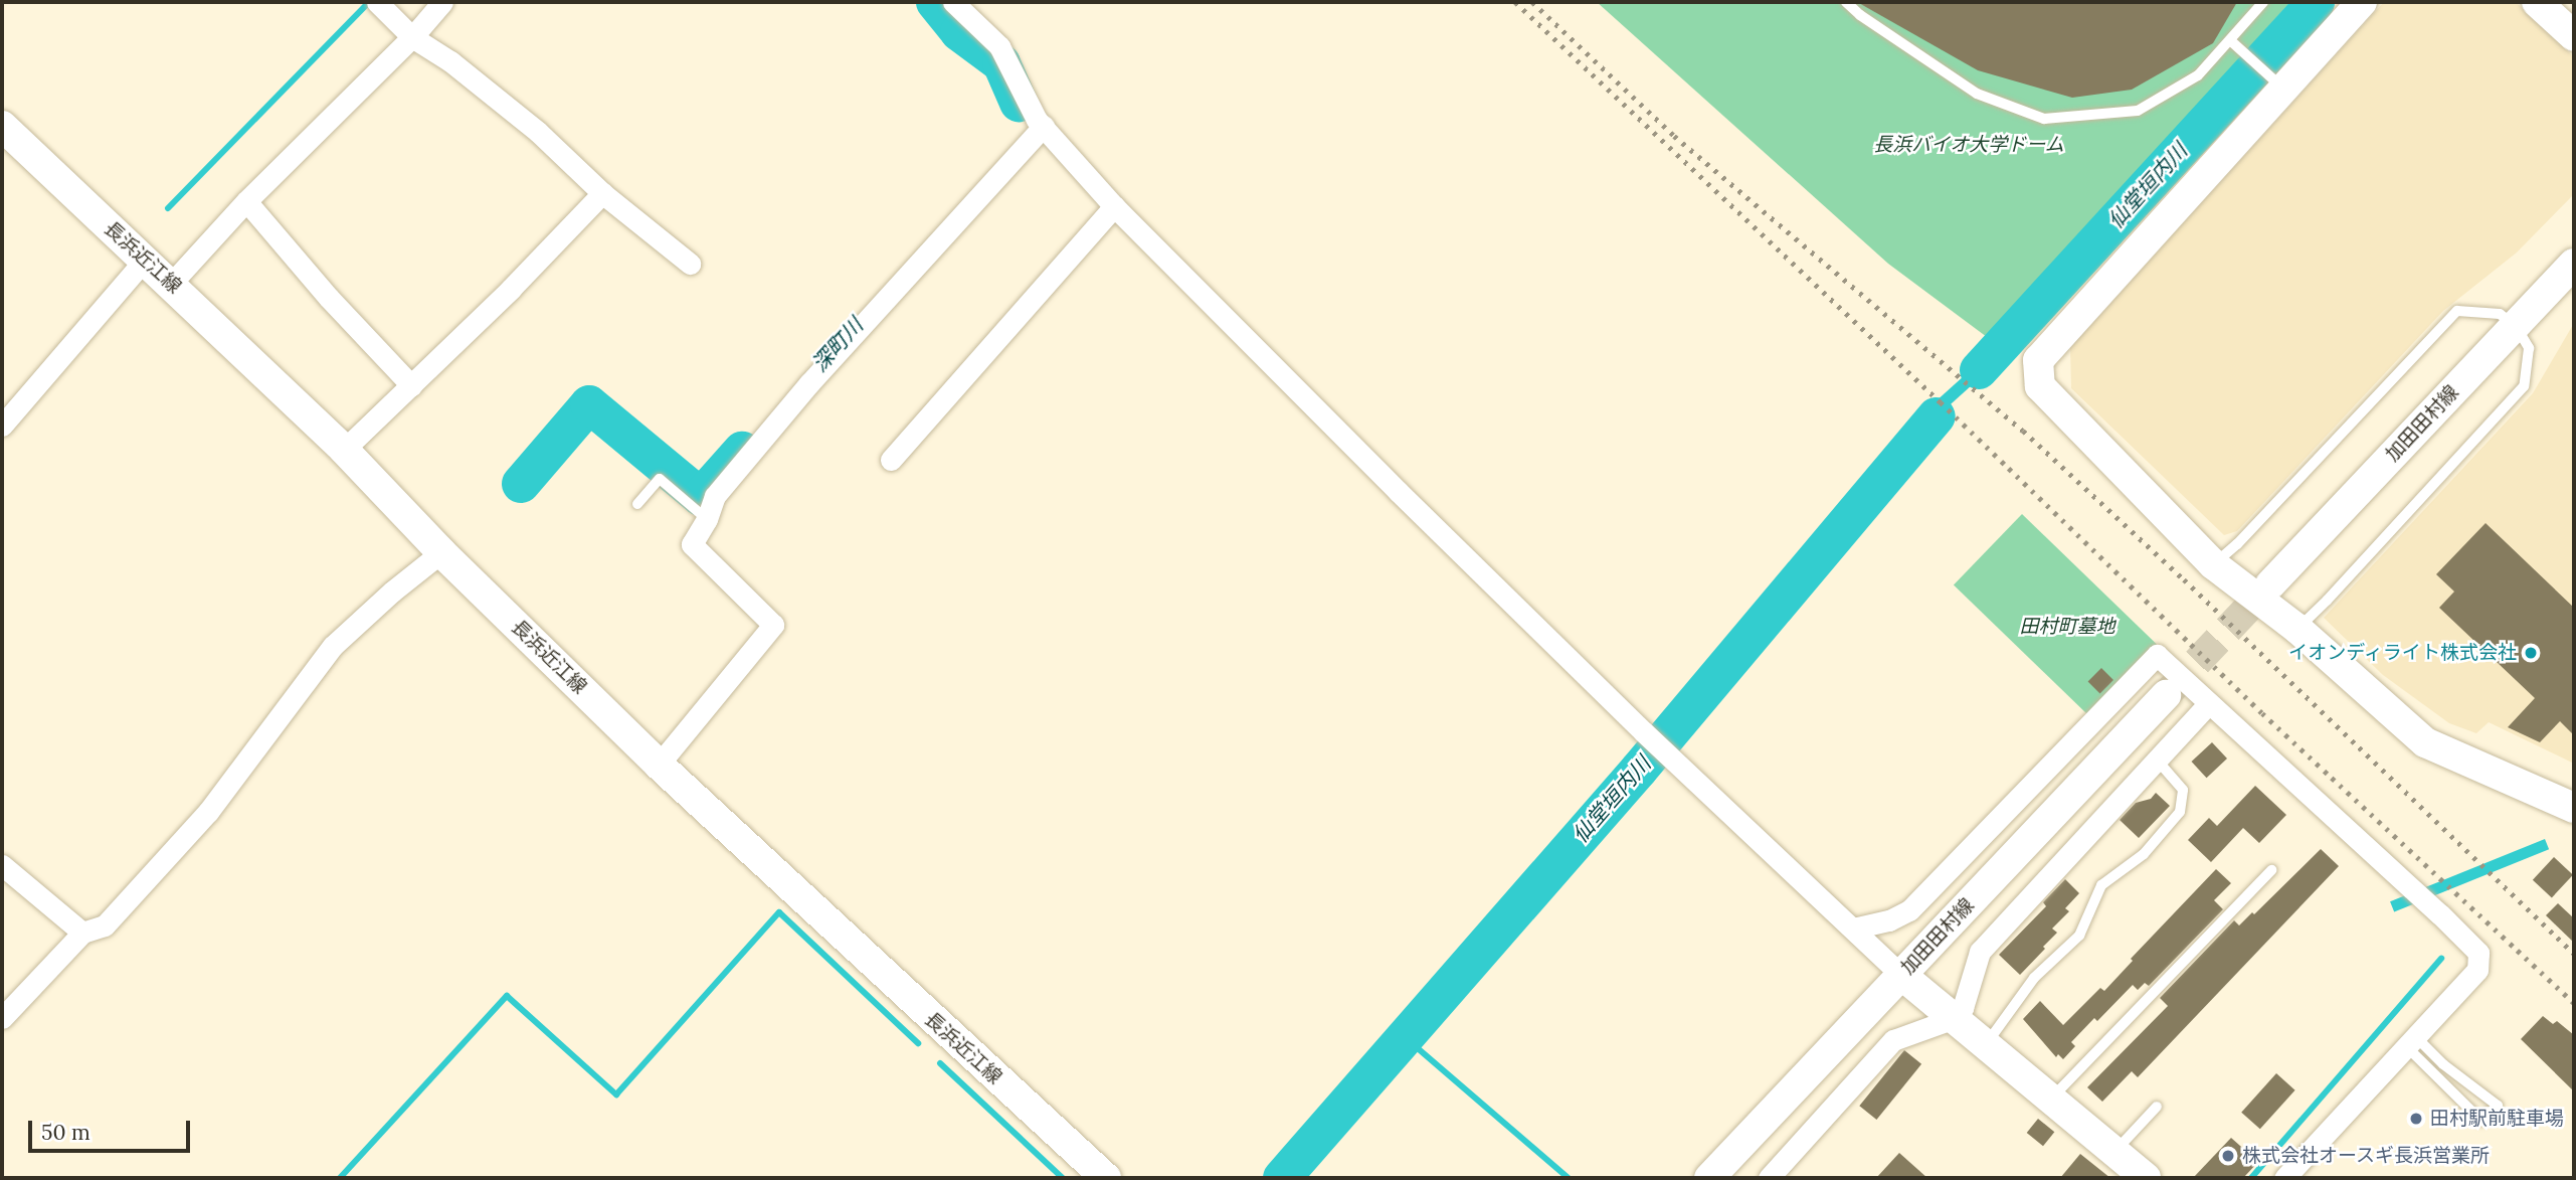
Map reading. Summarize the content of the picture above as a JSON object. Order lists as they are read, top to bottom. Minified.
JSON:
{"streets":{"main road":["長浜近江線","加田田村線"]},"water":["仙堂垣内川","深町川"],"parks":["長浜バイオ大学ドーム","田村町墓地"],"places":["イオンディライト株式会社","田村駅前駐車場","株式会社オースギ長浜営業所"],"scale_bar":"50 m"}
